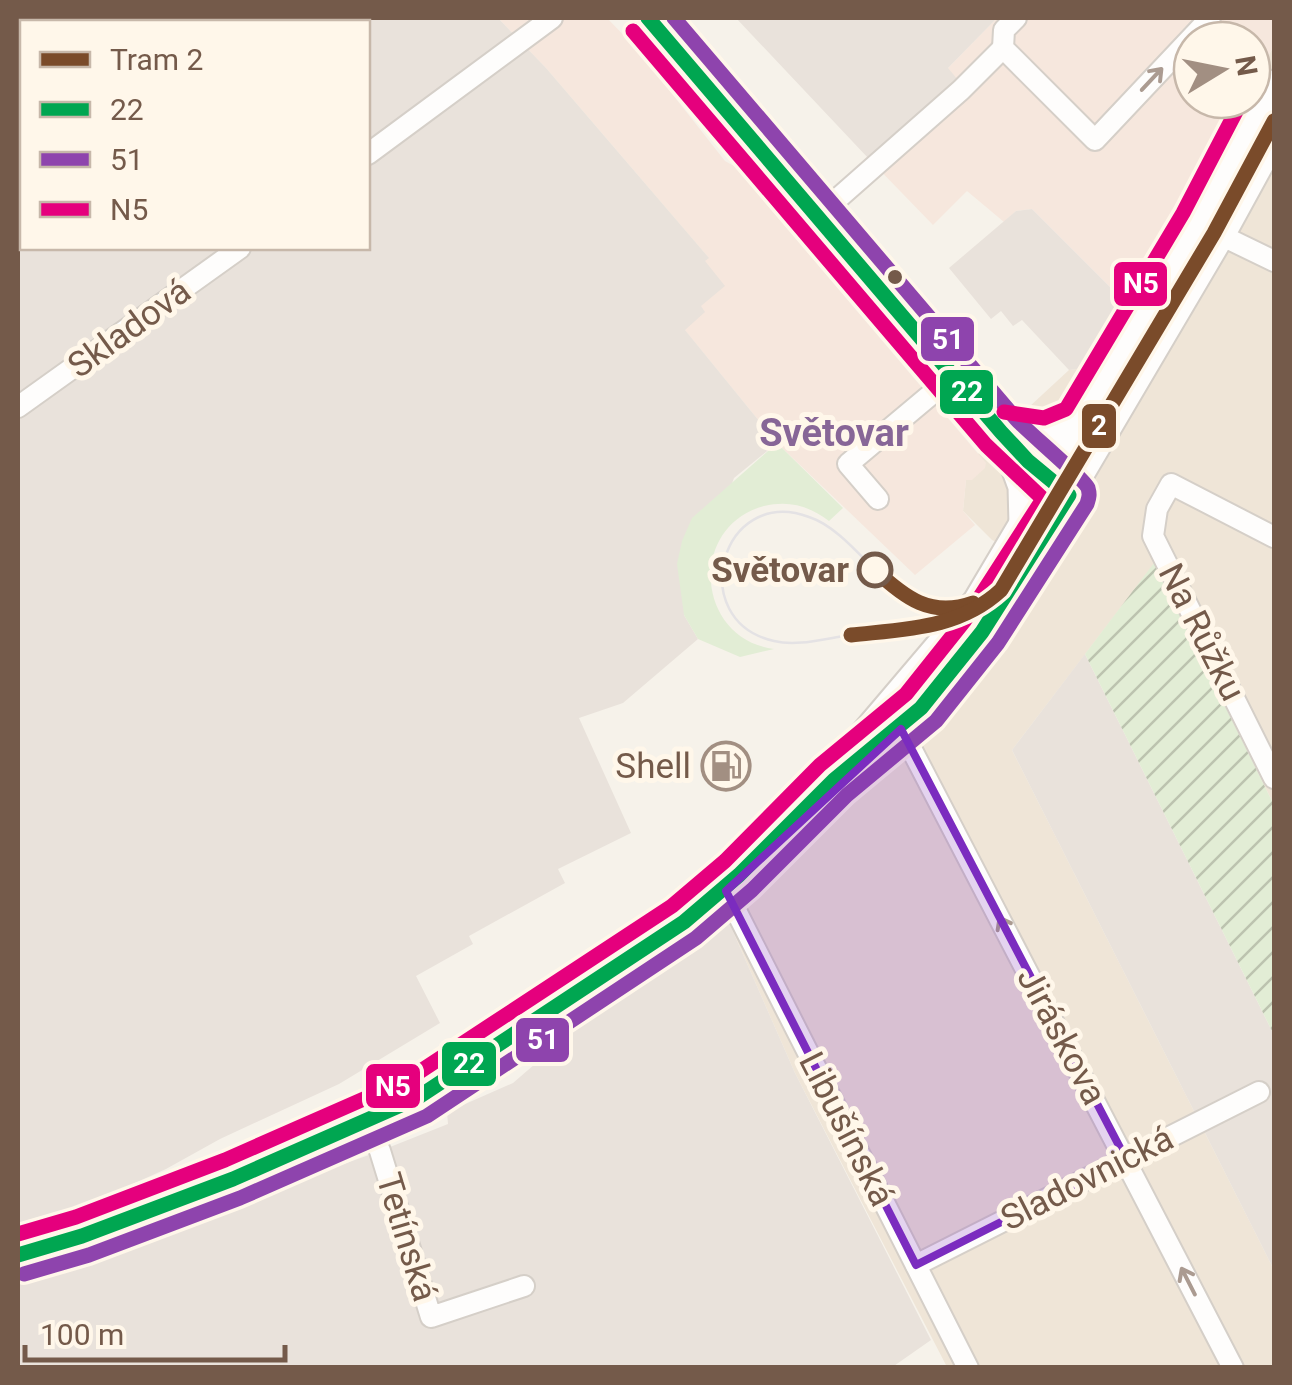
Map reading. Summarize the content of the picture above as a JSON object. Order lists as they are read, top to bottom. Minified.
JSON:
{"streets":{"street":["Skladová","Na Růžku","Jiráskova","Libušínská","Sladovnická","Tetínská"]},"crossings":[["Jiráskova","Sladovnická"],["Libušínská","Sladovnická"]],"one_way":["Jiráskova"],"districts":["Světovar"],"places":{"other":["Světovar"],"fuel station":["Shell"]},"lines":["transit line 22","transit line 51","transit line N5","tram line 2"],"legend":["Tram 2","22","51","N5"],"scale_bar":"100 m","north":"right"}
